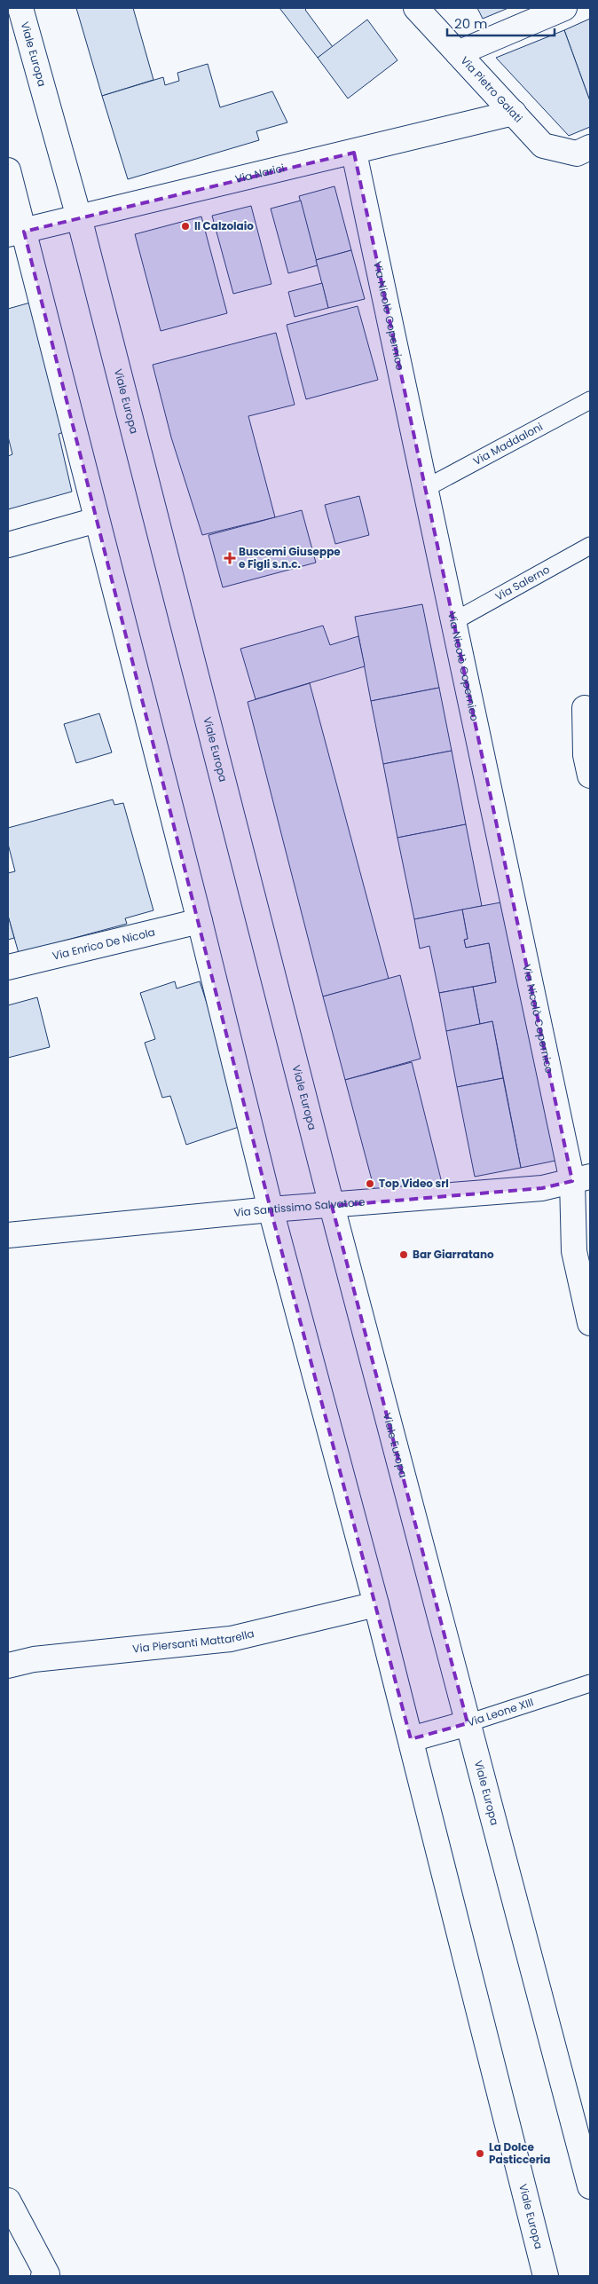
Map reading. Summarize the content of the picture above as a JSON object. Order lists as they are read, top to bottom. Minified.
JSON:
{"streets":{"street":["Viale Europa","Via Pietro Galati","Via Narici","Via Nicolò Copernico","Via Enrico De Nicola","Via Santissimo Salvatore","Via Piersanti Mattarella","Via Leone XIII"],"lane":["Via Maddaloni","Via Salerno"]},"crossings":[["Viale Europa","Via Narici"],["Viale Europa","Via Enrico De Nicola"],["Viale Europa","Via Santissimo Salvatore"],["Viale Europa","Via Piersanti Mattarella"],["Viale Europa","Via Leone XIII"],["Via Pietro Galati","Via Narici"],["Via Narici","Via Nicolò Copernico"],["Via Nicolò Copernico","Via Maddaloni"],["Via Nicolò Copernico","Via Salerno"],["Via Nicolò Copernico","Via Santissimo Salvatore"]],"places":{"other":["Il Calzolaio","Top Video srl","Bar Giarratano","La Dolce Pasticceria"],"health":["Buscemi Giuseppe e Figli s.n.c."]},"scale_bar":"20 m"}
